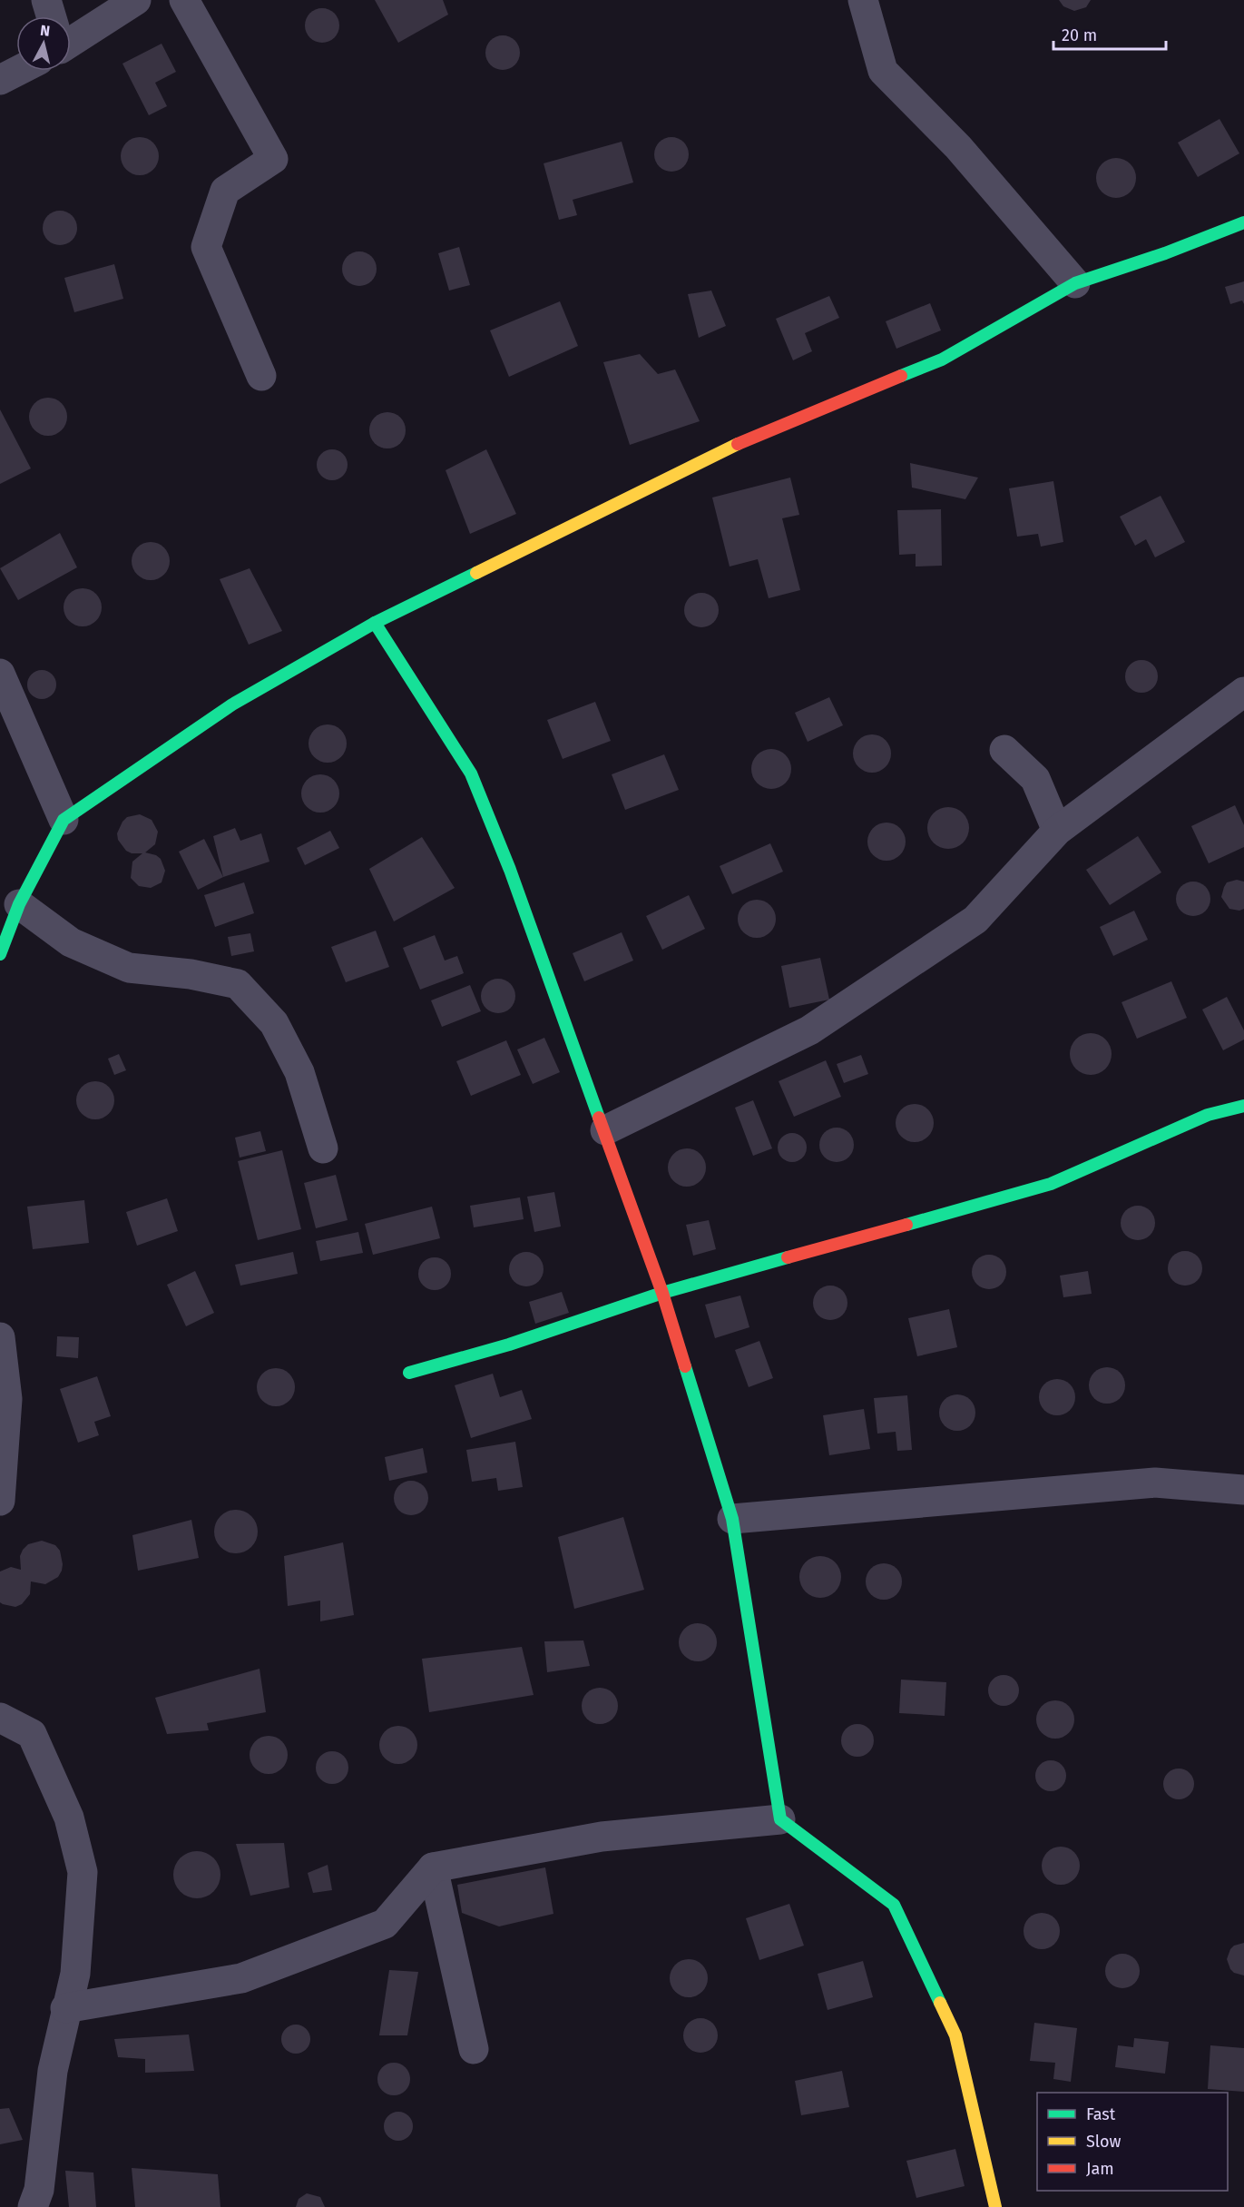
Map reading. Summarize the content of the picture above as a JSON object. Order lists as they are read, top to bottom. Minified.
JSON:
{"legend":["Fast","Slow","Jam"],"scale_bar":"20 m","north":"top"}
